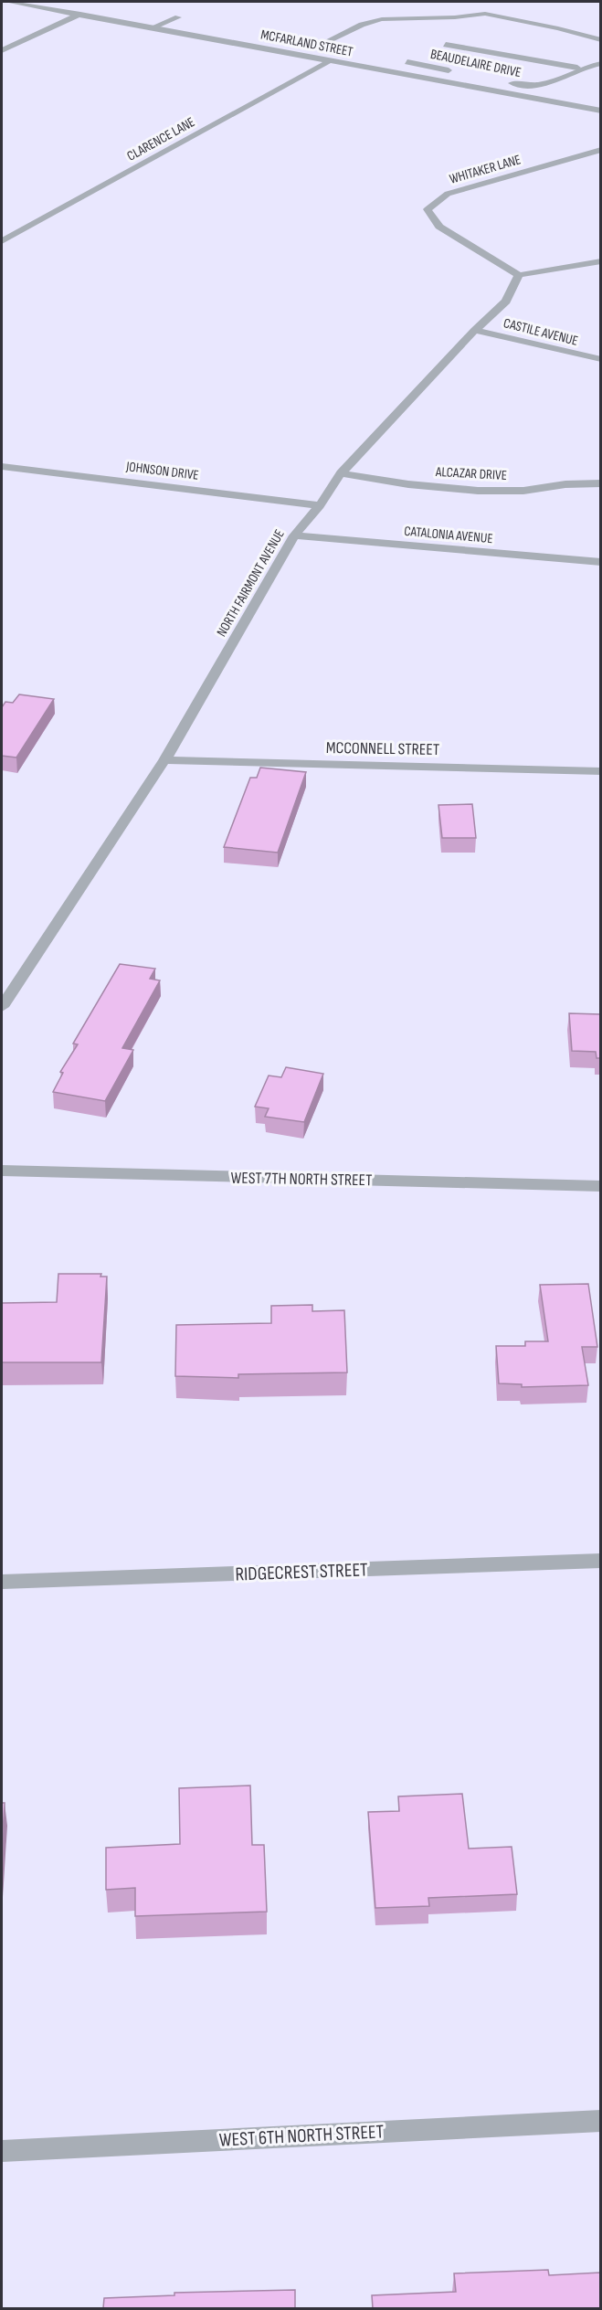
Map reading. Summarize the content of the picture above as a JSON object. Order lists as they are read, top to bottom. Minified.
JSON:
{"streets":{"street":["MCFARLAND STREET","BEAUDELAIRE DRIVE","CLARENCE LANE","WHITAKER LANE","CASTILE AVENUE","JOHNSON DRIVE","ALCAZAR DRIVE","CATALONIA AVENUE","NORTH FAIRMONT AVENUE","MCCONNELL STREET","WEST 7TH NORTH STREET","RIDGECREST STREET","WEST 6TH NORTH STREET"]},"crossings":[["MCFARLAND STREET","CLARENCE LANE"],["WHITAKER LANE","NORTH FAIRMONT AVENUE"],["CASTILE AVENUE","NORTH FAIRMONT AVENUE"],["JOHNSON DRIVE","NORTH FAIRMONT AVENUE"],["ALCAZAR DRIVE","NORTH FAIRMONT AVENUE"],["CATALONIA AVENUE","NORTH FAIRMONT AVENUE"],["NORTH FAIRMONT AVENUE","MCCONNELL STREET"]]}
